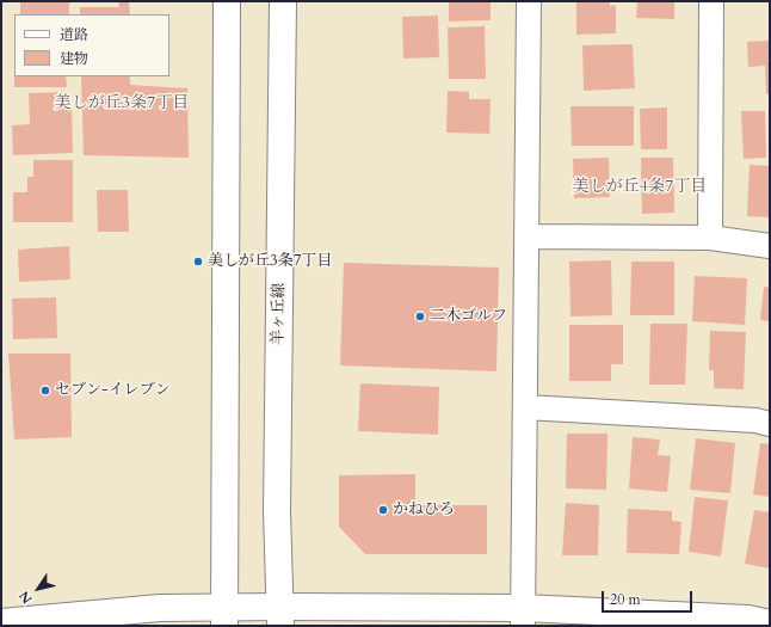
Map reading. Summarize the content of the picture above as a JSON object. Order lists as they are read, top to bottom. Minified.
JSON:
{"streets":{"main road":["羊ヶ丘線"]},"districts":["美しが丘3条7丁目","美しが丘4条7丁目"],"places":["美しが丘3条7丁目","二木ゴルフ","セブン-イレブン","かねひろ"],"legend":["道路","建物"],"scale_bar":"20 m","north":"bottom left"}
